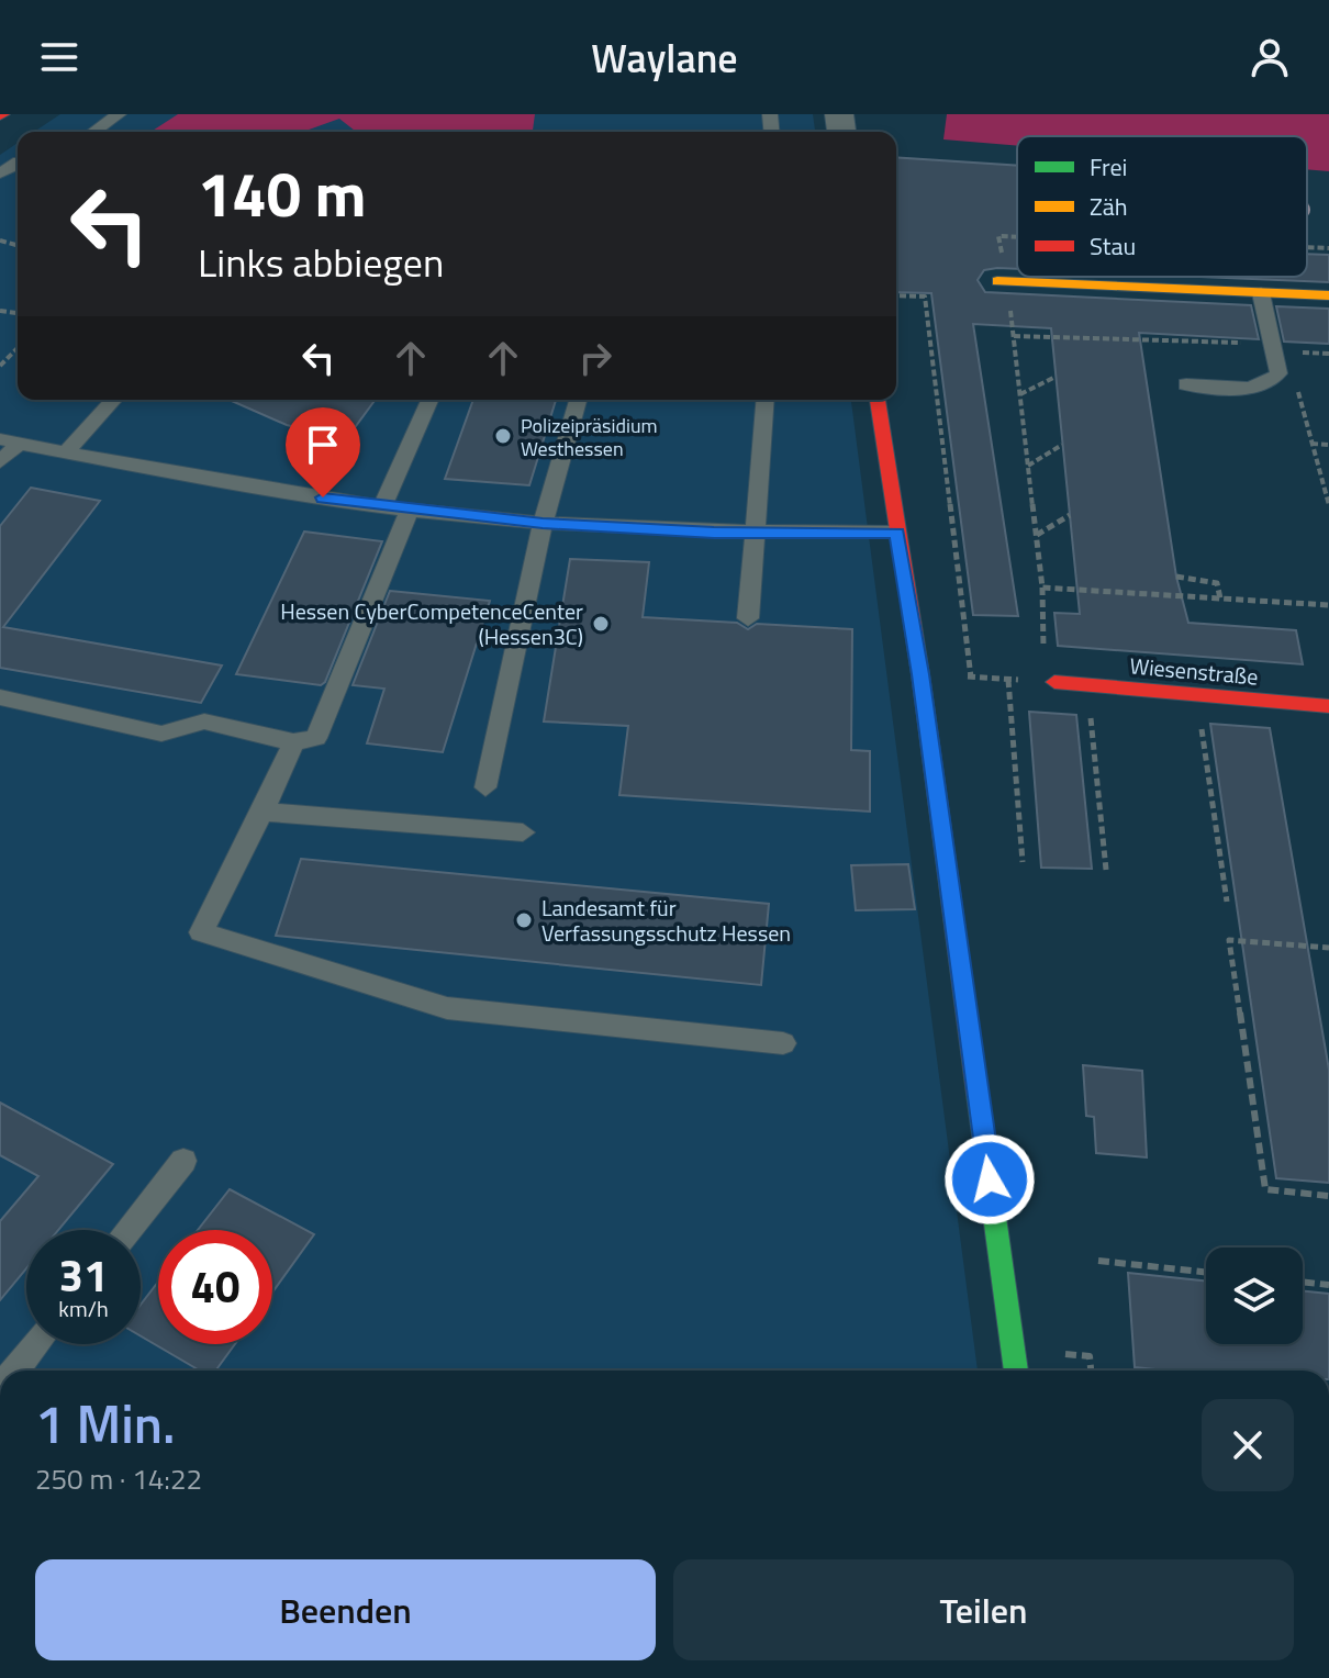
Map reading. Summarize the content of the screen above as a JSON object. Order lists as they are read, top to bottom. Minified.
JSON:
{"streets":{"street":["Wiesenstraße"]},"places":["Polizeipräsidium Westhessen","Hessen CyberCompetenceCenter (Hessen3C)","Landesamt für Verfassungsschutz Hessen"],"legend":["Frei","Zäh","Stau"],"page":{"header":"Waylane","turn":["140 m","Links abbiegen"],"speed":"31 km/h","limit":"40","heading":["1 Min.","250 m · 14:22"],"buttons":["Beenden","Teilen"]}}
